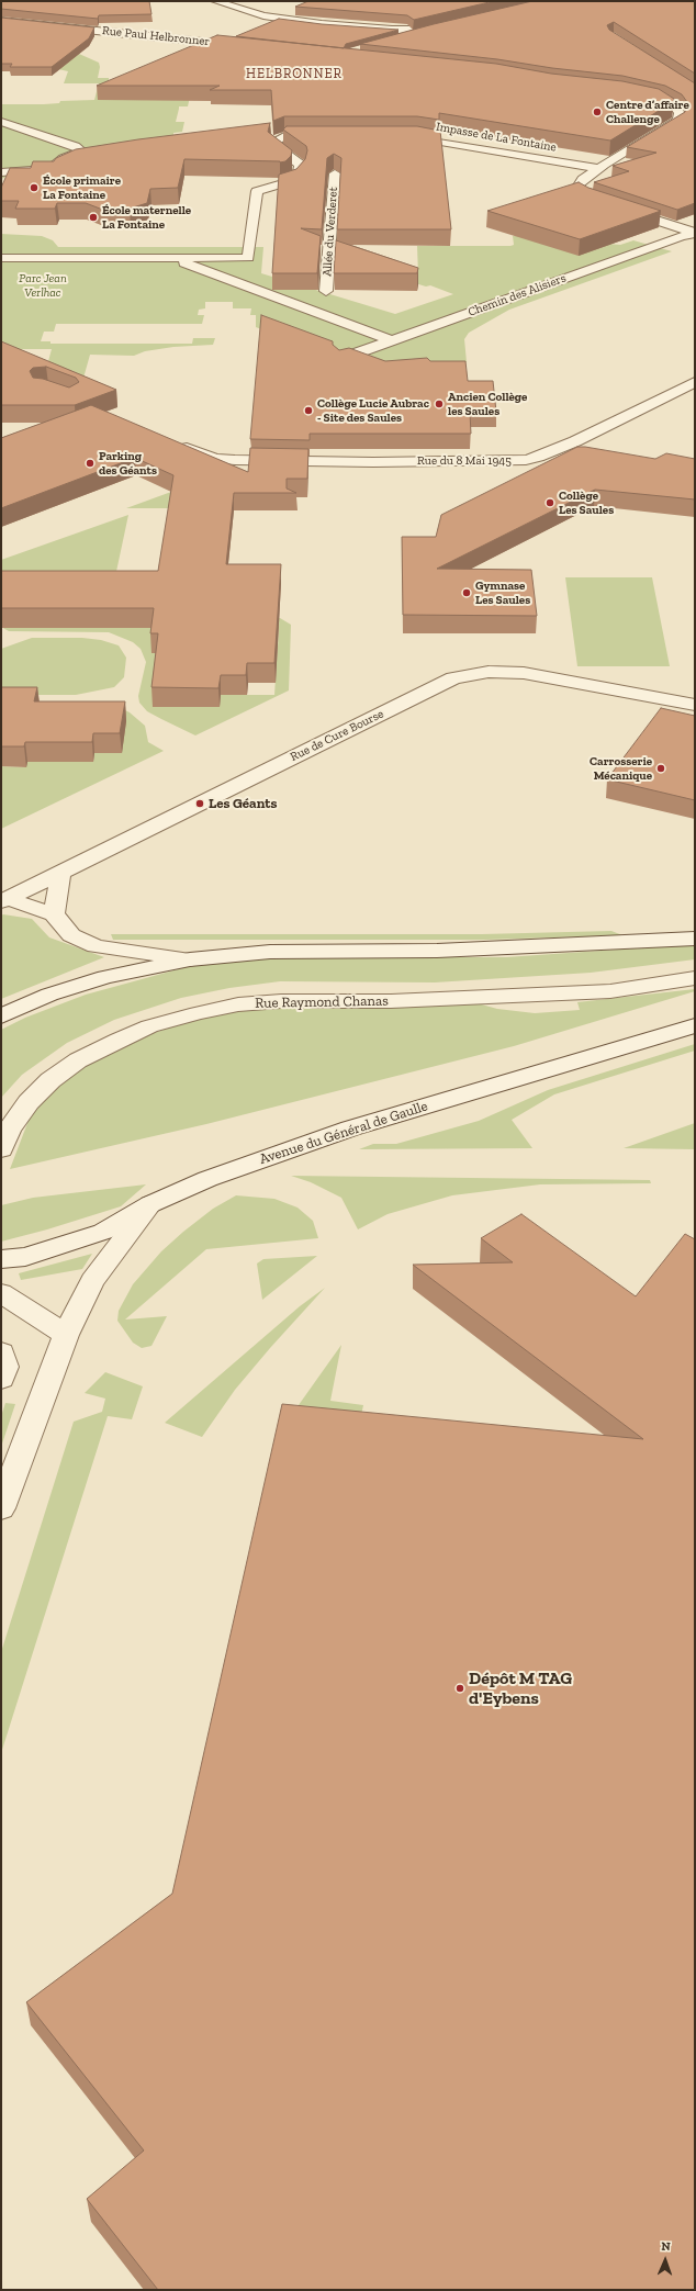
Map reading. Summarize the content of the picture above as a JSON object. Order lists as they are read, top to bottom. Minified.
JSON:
{"streets":{"street":["Rue Paul Helbronner","Impasse de La Fontaine","Allée du Verderet","Chemin des Alisiers","Rue du 8 Mai 1945","Rue de Cure Bourse","Rue Raymond Chanas","Avenue du Général de Gaulle"]},"districts":["HELBRONNER"],"parks":["Parc Jean Verlhac"],"places":["Centre d’affaire Challenge","École primaire La Fontaine","École maternelle La Fontaine","Ancien Collège les Saules","Collège Lucie Aubrac - Site des Saules","Parking des Géants","Collège Les Saules","Gymnase Les Saules","Carrosserie Mécanique","Les Géants","Dépôt M TAG d'Eybens"],"north":"top"}
